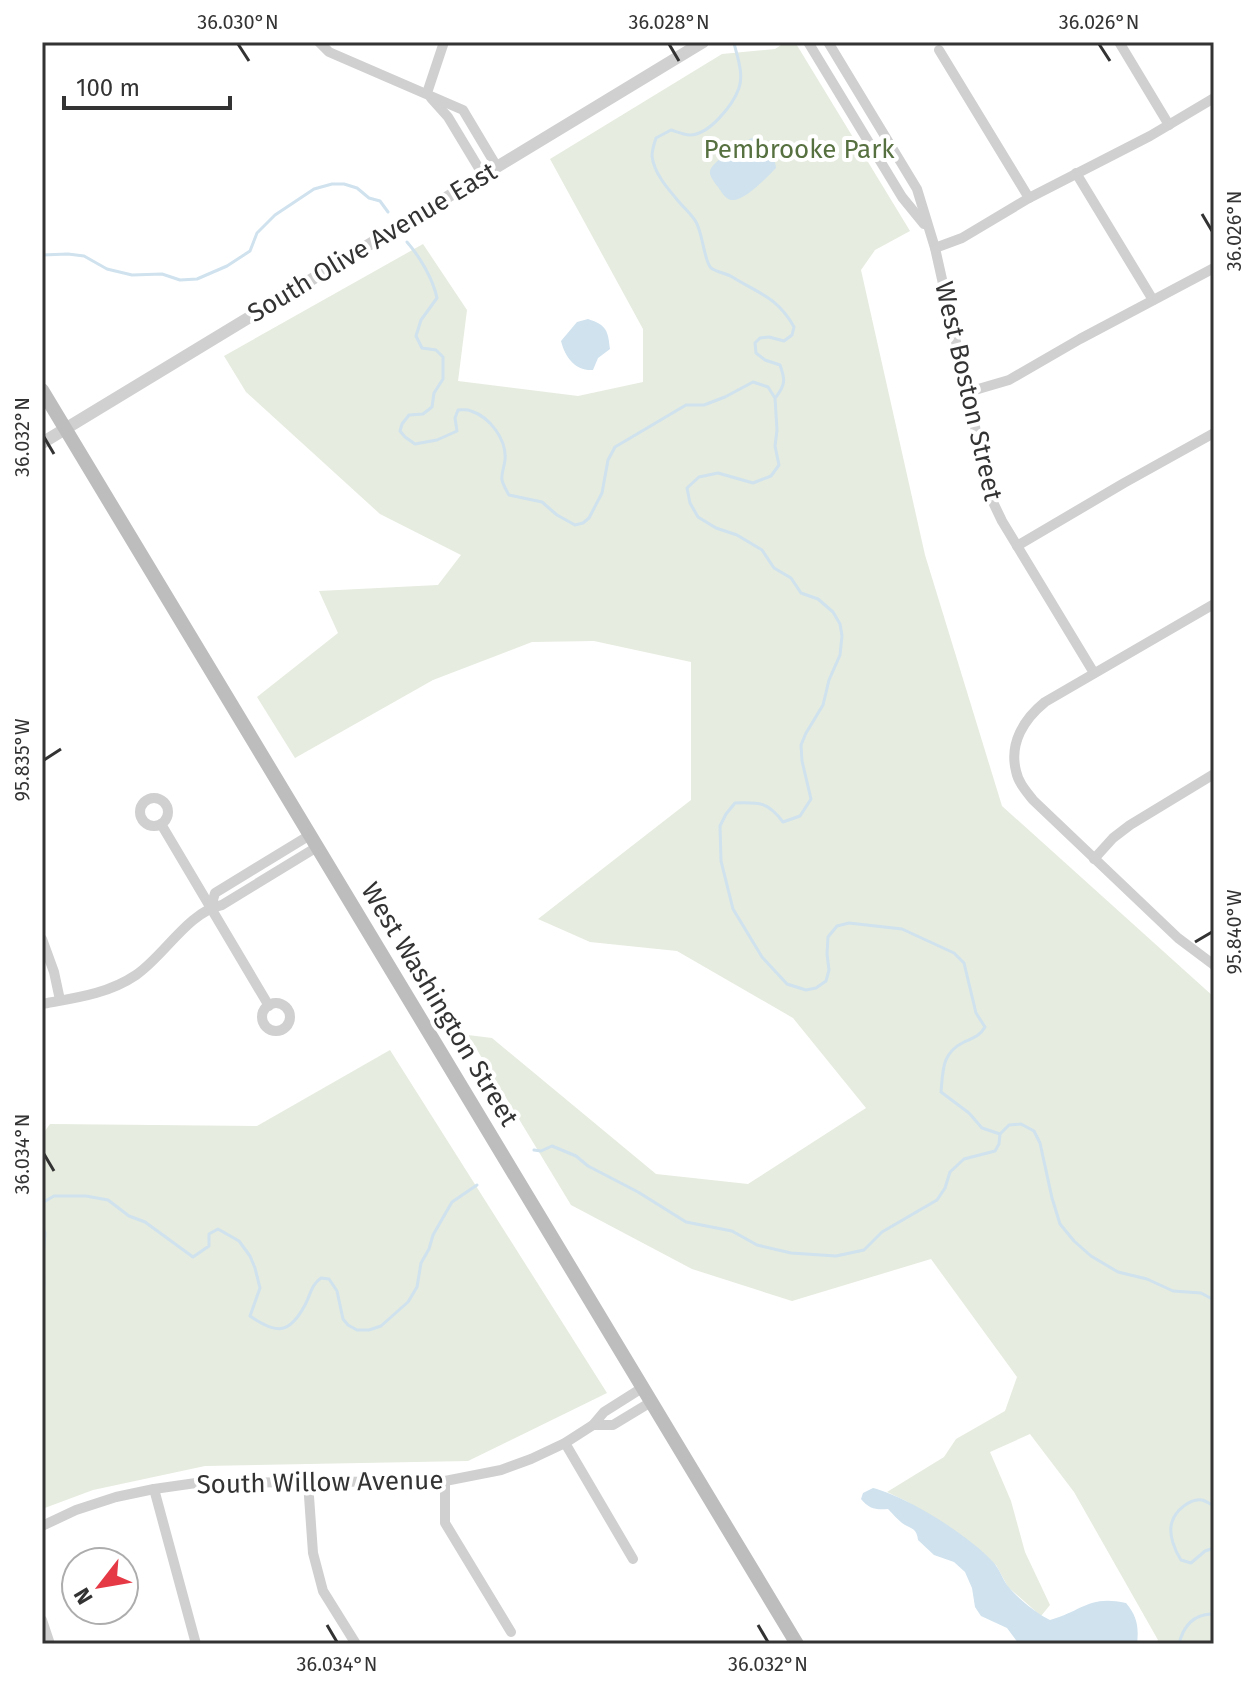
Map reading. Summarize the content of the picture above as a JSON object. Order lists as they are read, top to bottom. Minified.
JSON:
{"streets":{"main road":["West Washington Street"],"street":["South Olive Avenue East","West Boston Street","South Willow Avenue"]},"crossings":[["South Olive Avenue East","West Washington Street"],["West Washington Street","South Willow Avenue"]],"parks":["Pembrooke Park"],"scale_bar":"100 m","north":"bottom left","coordinates":["36.030°N","36.028°N","36.026°N","36.032°N","95.835°W","95.840°W","36.034°N"]}
